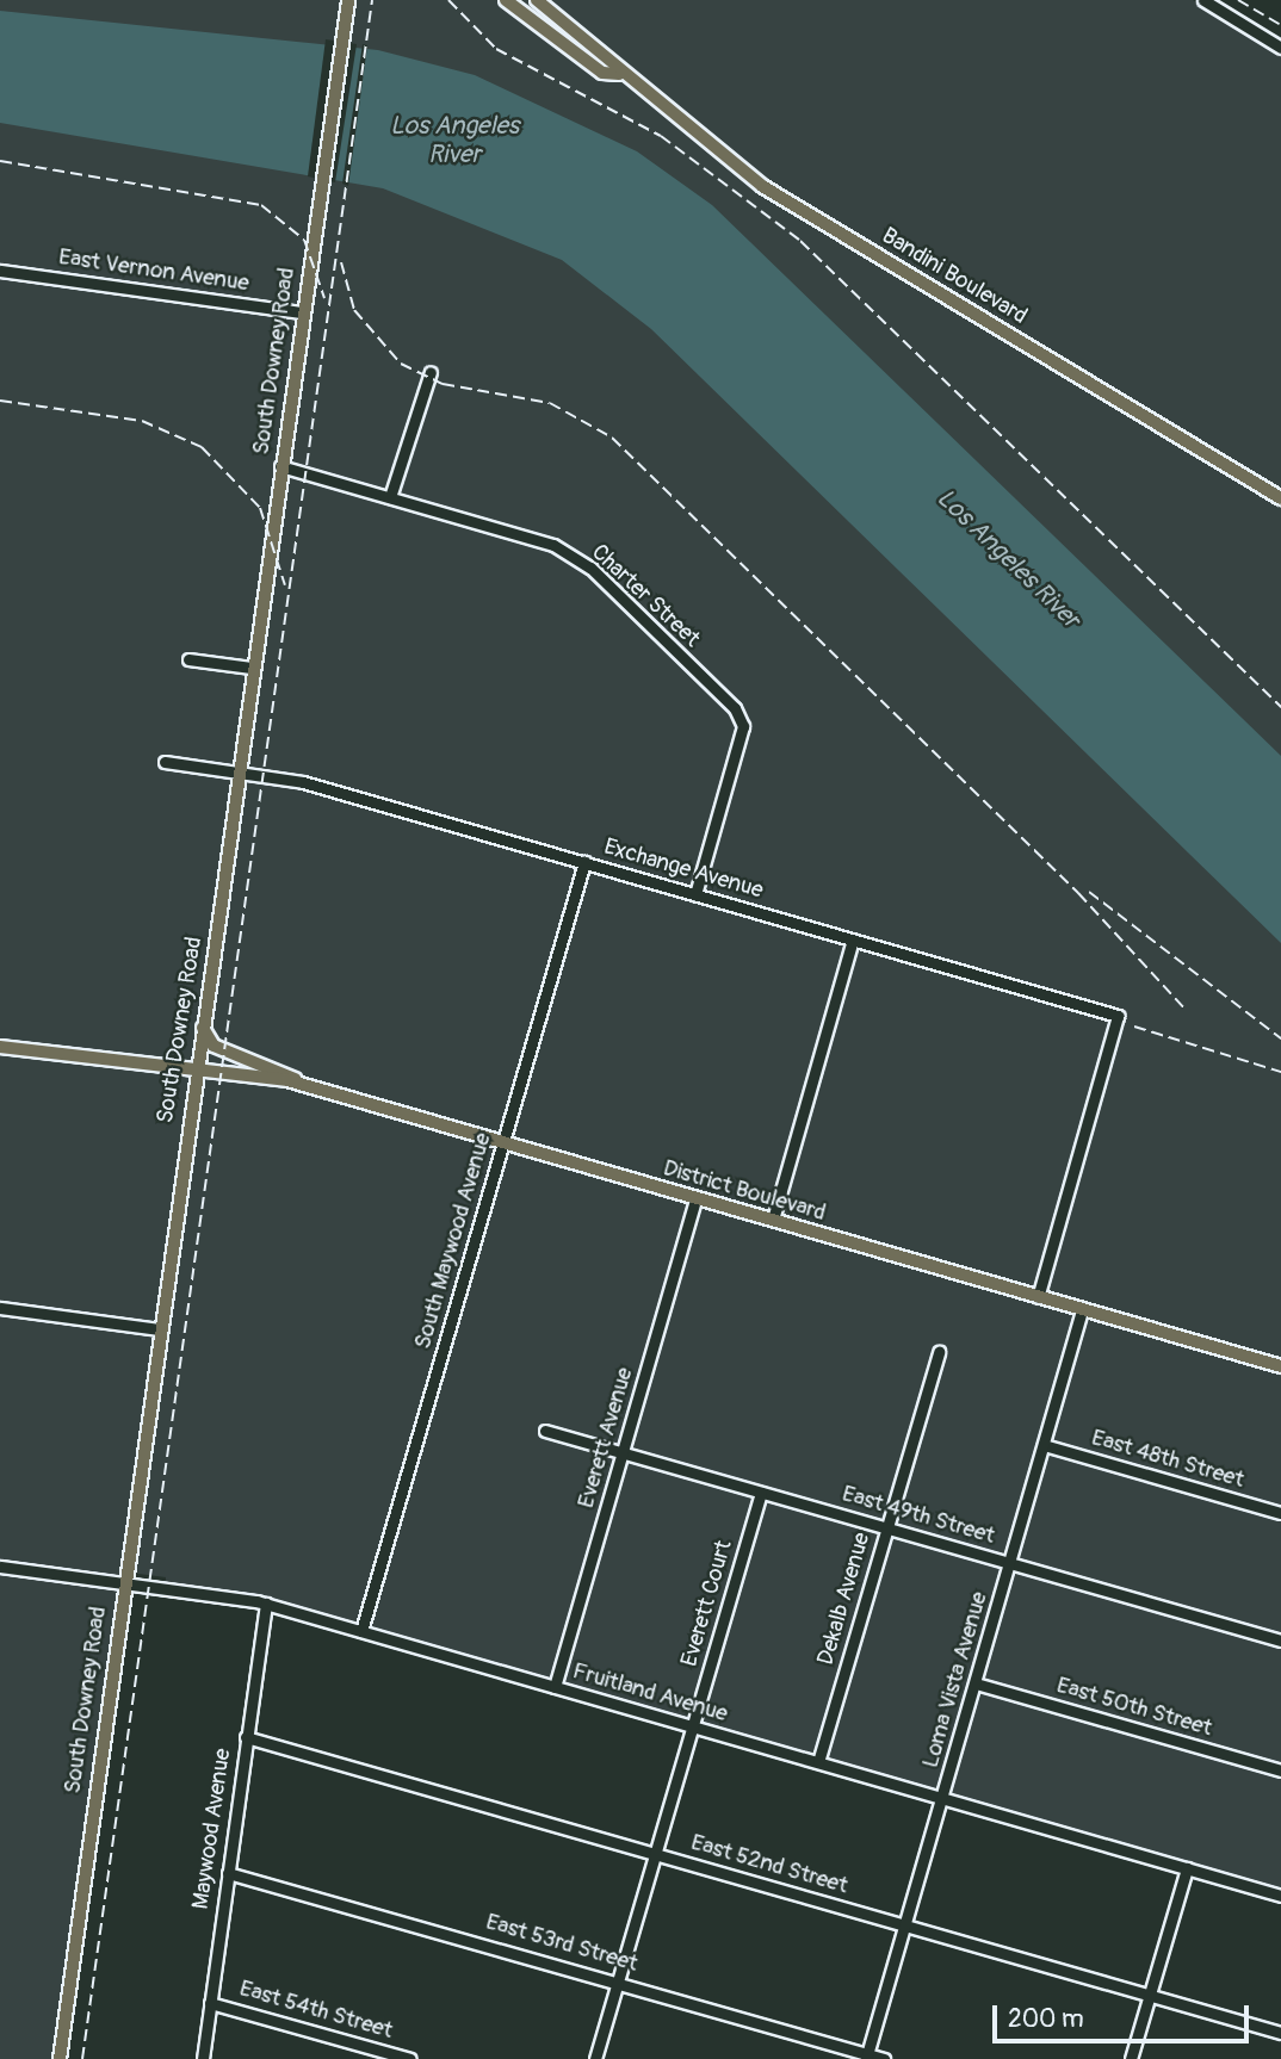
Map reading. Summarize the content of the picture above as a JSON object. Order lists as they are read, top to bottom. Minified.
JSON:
{"streets":{"main road":["Bandini Boulevard","South Downey Road","District Boulevard"],"street":["East Vernon Avenue","Charter Street","Exchange Avenue","South Maywood Avenue","Everett Avenue","East 48th Street","East 49th Street","Dekalb Avenue","Everett Court","Loma Vista Avenue","Fruitland Avenue","East 50th Street","Maywood Avenue","East 52nd Street","East 53rd Street","East 54th Street"]},"crossings":[["East Vernon Avenue","South Downey Road"],["South Downey Road","Charter Street"],["South Downey Road","Exchange Avenue"],["South Downey Road","District Boulevard"],["South Downey Road","Fruitland Avenue"],["Charter Street","Exchange Avenue"],["Exchange Avenue","District Boulevard"],["Exchange Avenue","South Maywood Avenue"],["District Boulevard","South Maywood Avenue"],["District Boulevard","Everett Avenue"],["District Boulevard","Loma Vista Avenue"],["South Maywood Avenue","Fruitland Avenue"],["Everett Avenue","East 49th Street"],["Everett Avenue","Fruitland Avenue"],["East 48th Street","Loma Vista Avenue"],["East 49th Street","Dekalb Avenue"],["East 49th Street","Everett Court"],["East 49th Street","Loma Vista Avenue"],["Dekalb Avenue","Fruitland Avenue"],["Everett Court","Fruitland Avenue"],["Loma Vista Avenue","Fruitland Avenue"],["Loma Vista Avenue","East 50th Street"],["Loma Vista Avenue","East 52nd Street"],["Loma Vista Avenue","East 53rd Street"],["Fruitland Avenue","Maywood Avenue"],["Maywood Avenue","East 52nd Street"],["Maywood Avenue","East 53rd Street"],["Maywood Avenue","East 54th Street"]],"water":["Los Angeles River"],"scale_bar":"200 m"}
